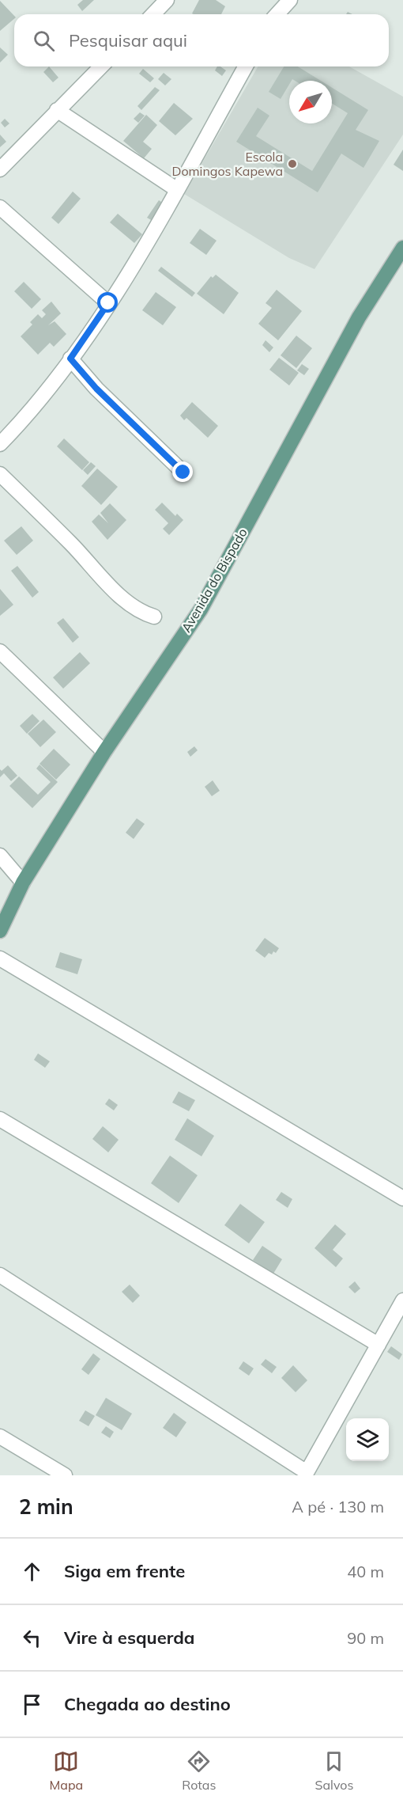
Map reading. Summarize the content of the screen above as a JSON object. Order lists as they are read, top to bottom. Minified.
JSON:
{"streets":{"main road":["Avenida do Bispado"]},"places":["Escola Domingos Kapewa"],"north":"bottom left","page":{"search":"Pesquisar aqui","heading":["2 min","A pé · 130 m"],"list":[["Siga em frente","40 m"],["Vire à esquerda","90 m"],"Chegada ao destino"],"nav":["Mapa","Rotas","Salvos"]}}
